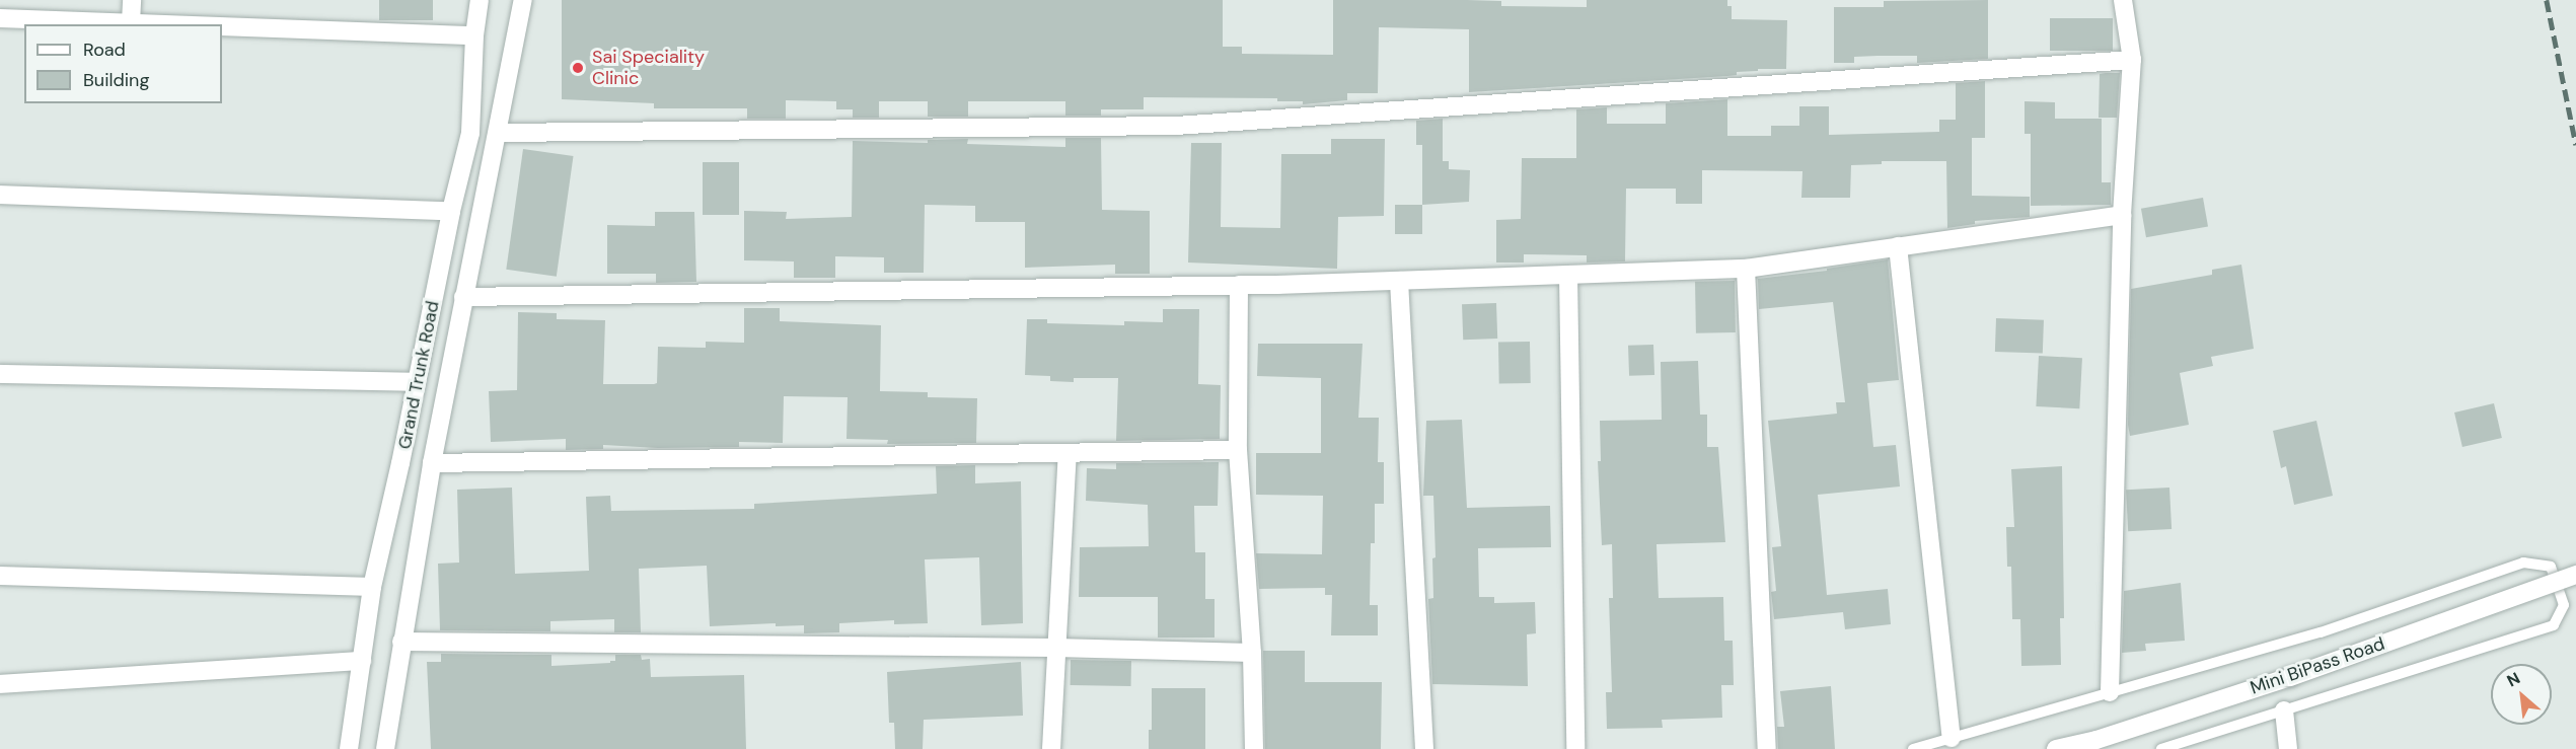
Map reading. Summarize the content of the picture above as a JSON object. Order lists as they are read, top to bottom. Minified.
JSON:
{"streets":{"street":["Grand Trunk Road","Mini BiPass Road"]},"places":["Sai Speciality Clinic"],"legend":["Road","Building"],"north":"top left"}
